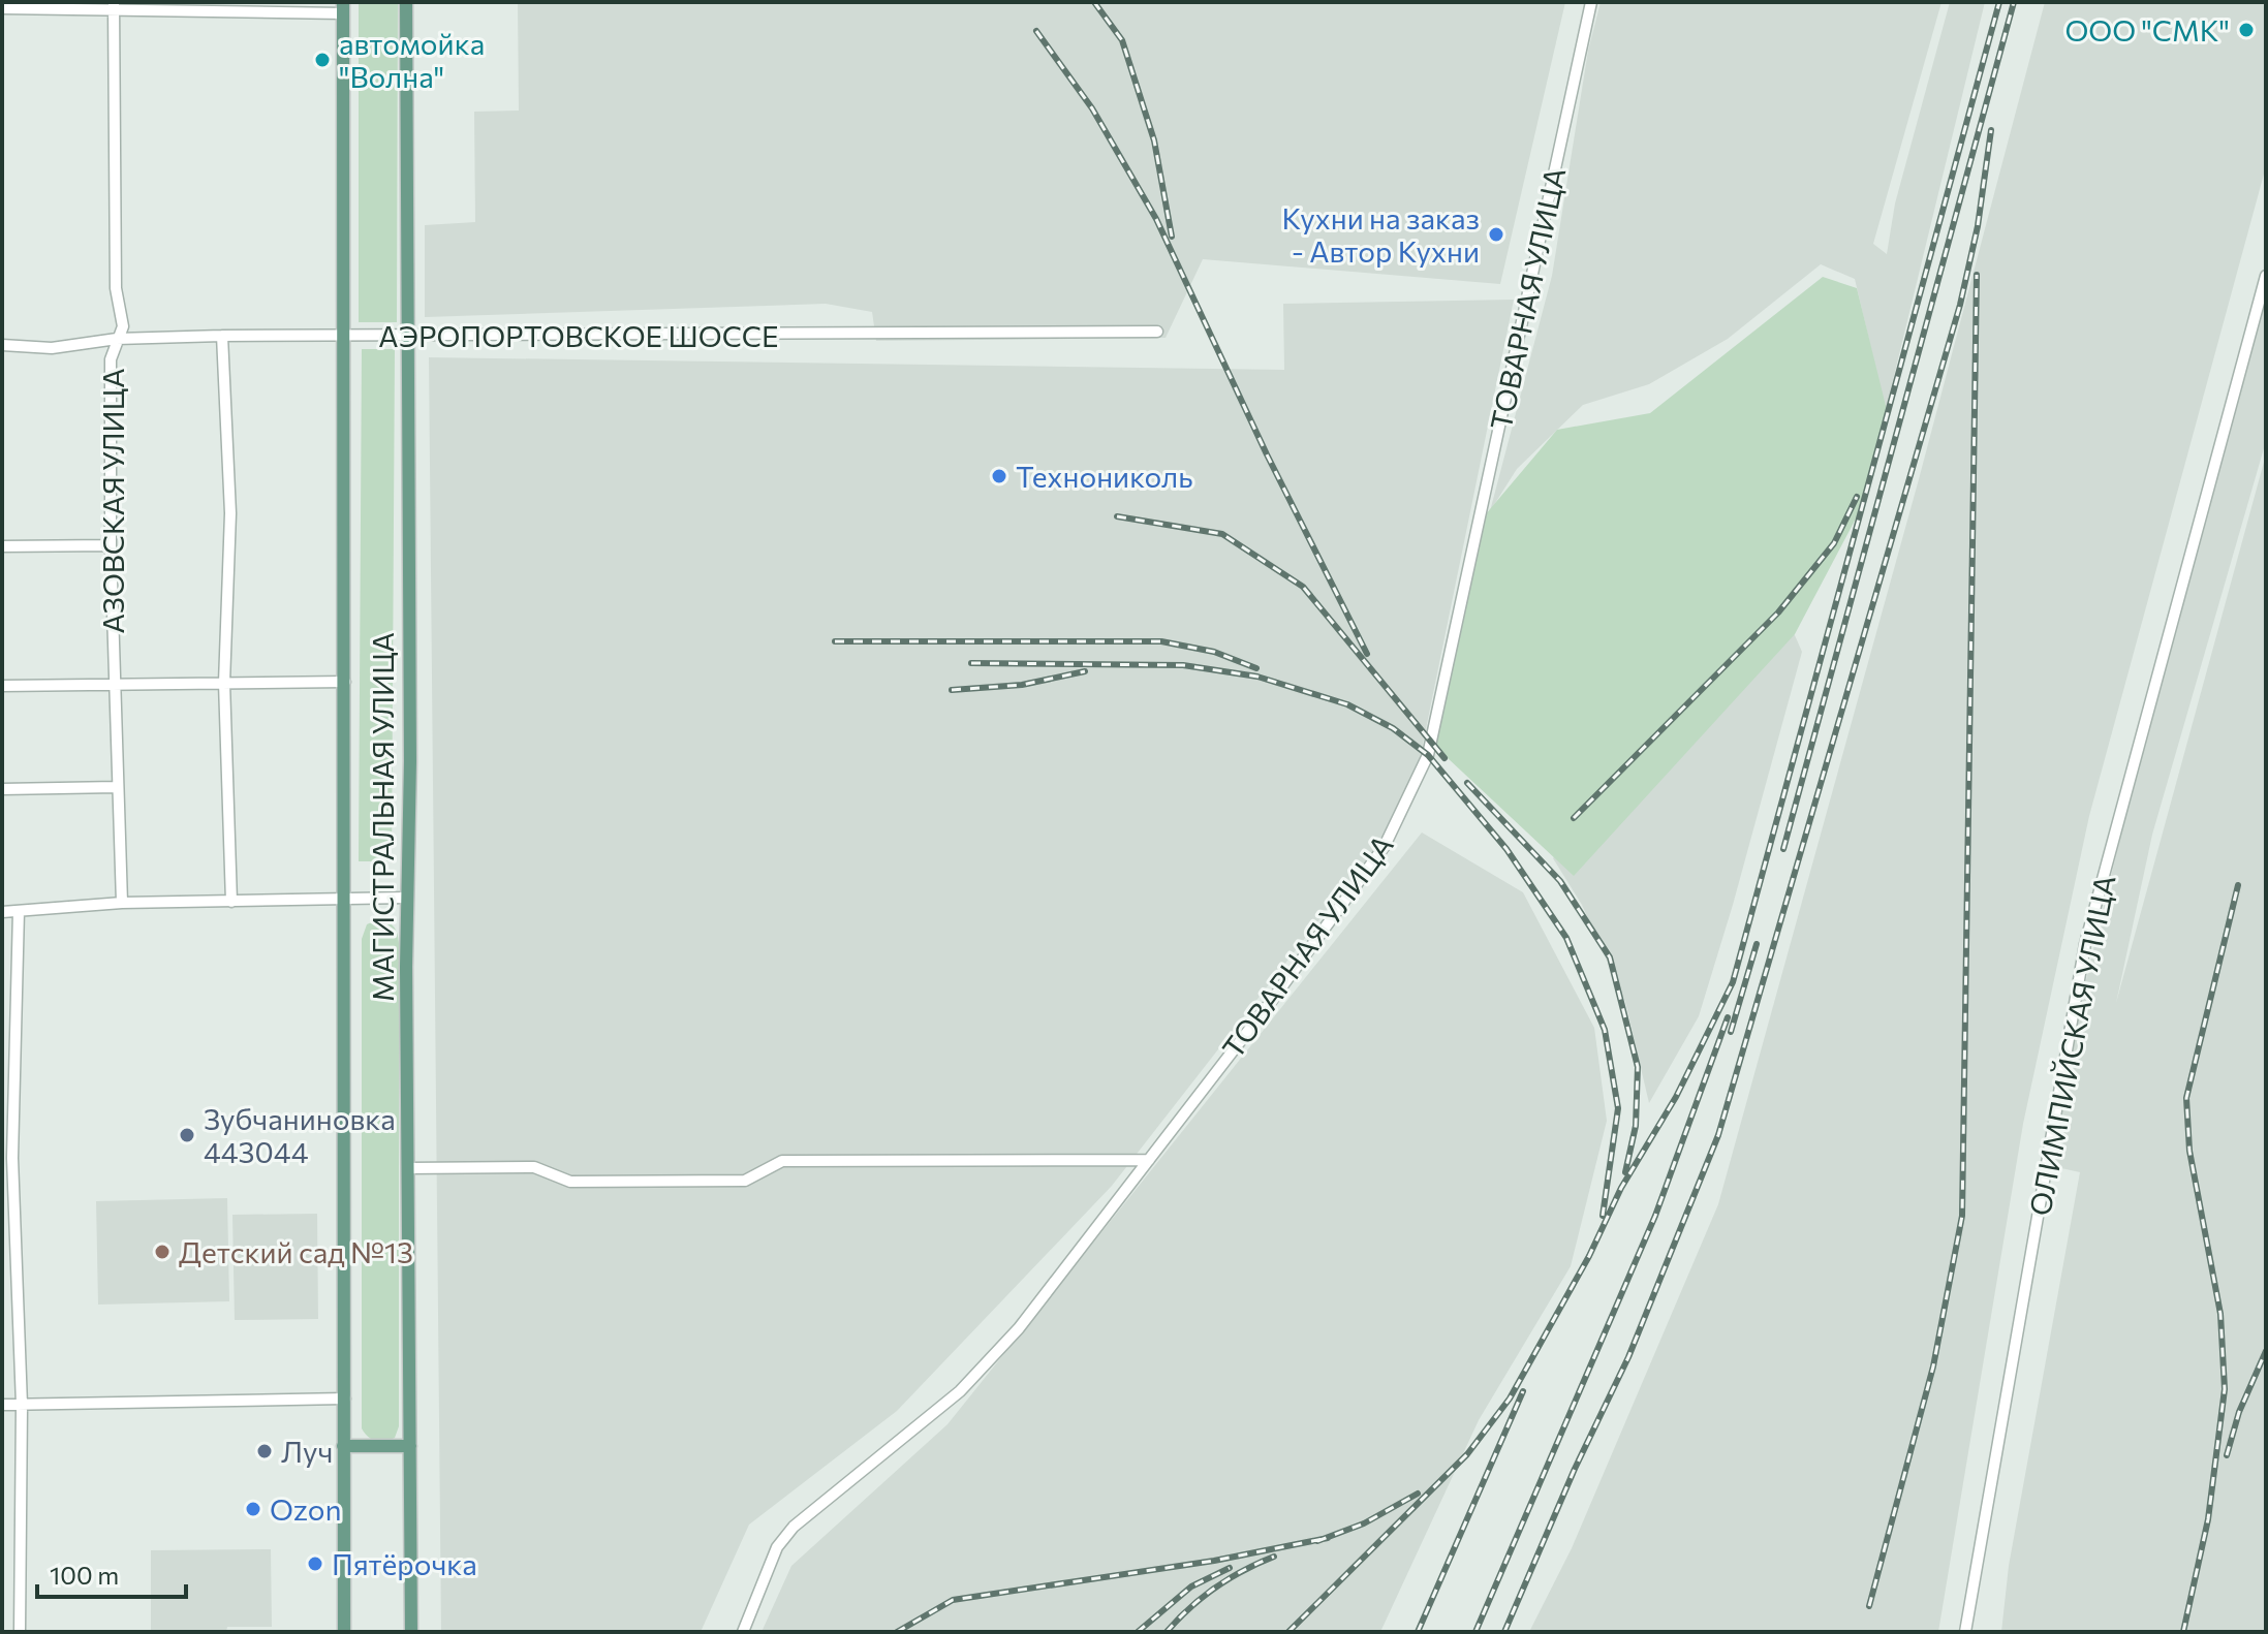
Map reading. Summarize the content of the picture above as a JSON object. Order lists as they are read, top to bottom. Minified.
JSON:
{"streets":{"main road":["МАГИСТРАЛЬНАЯ УЛИЦА"],"street":["ТОВАРНАЯ УЛИЦА","АЭРОПОРТОВСКОЕ ШОССЕ","АЗОВСКАЯ УЛИЦА","ОЛИМПИЙСКАЯ УЛИЦА"]},"crossings":[["АЭРОПОРТОВСКОЕ ШОССЕ","АЗОВСКАЯ УЛИЦА"],["АЭРОПОРТОВСКОЕ ШОССЕ","МАГИСТРАЛЬНАЯ УЛИЦА"]],"places":["ООО \"СМК\"","автомойка \"Волна\"","Кухни на заказ - Автор Кухни","Технониколь","Зубчаниновка 443044","Детский сад №13","Луч","Ozon","Пятёрочка"],"scale_bar":"100 m"}
